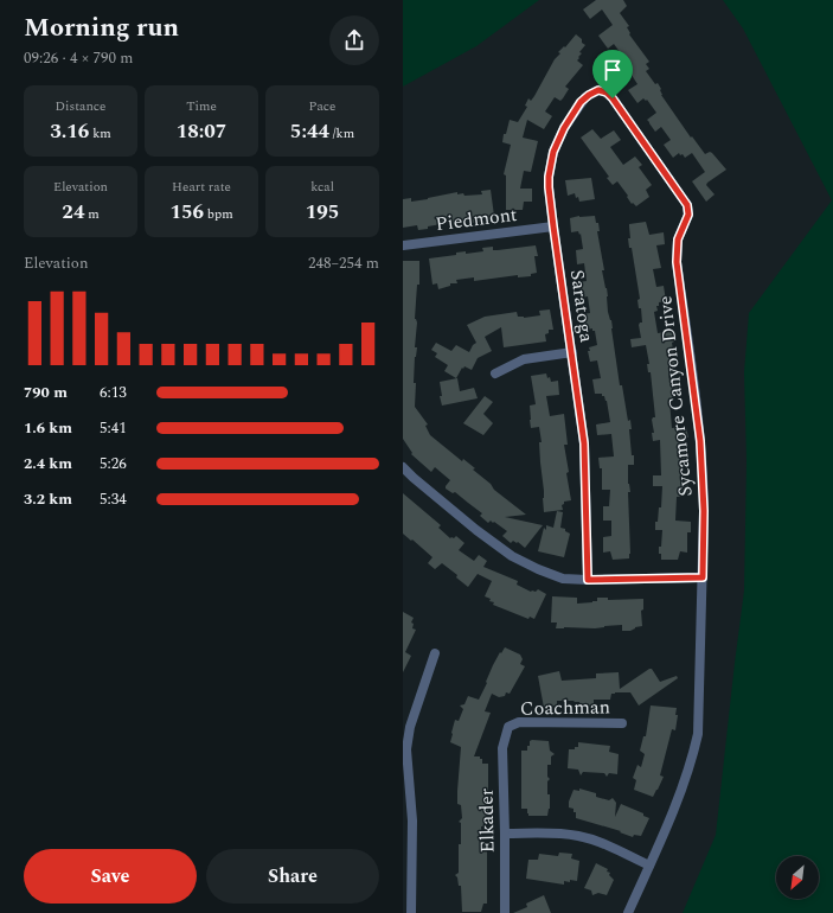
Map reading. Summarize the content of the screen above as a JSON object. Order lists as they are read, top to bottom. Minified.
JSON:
{"streets":{"street":["Piedmont","Saratoga","Sycamore Canyon Drive","Coachman","Elkader"]},"crossings":[["Piedmont","Saratoga"],["Saratoga","Sycamore Canyon Drive"],["Coachman","Elkader"]],"north":"bottom left","page":{"heading":["Morning run","09:26 · 4 × 790 m"],"stats":[["Distance","3.16 km"],["Time","18:07"],["Pace","5:44 /km"],["Elevation","24 m"],["Heart rate","156 bpm"],["kcal","195"]],"chart":["Elevation","248–254 m"],"list":[{"name":"790 m","note":"6:13"},{"name":"1.6 km","note":"5:41"},{"name":"2.4 km","note":"5:26"},{"name":"3.2 km","note":"5:34"}],"buttons":["Save","Share"]}}
